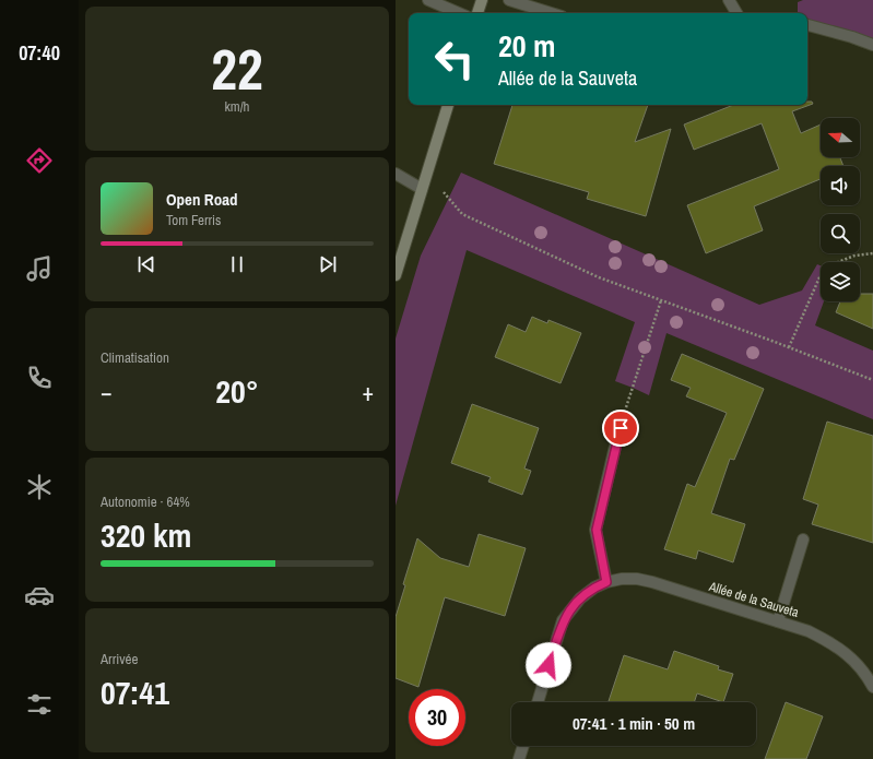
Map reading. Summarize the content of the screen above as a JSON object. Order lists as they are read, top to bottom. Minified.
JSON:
{"streets":{"street":["Allée de la Sauveta"]},"north":"left","page":{"tabs":"07:40","tile":[["22","km/h"],"Climatisation",["Autonomie · 64%","320 km"],["Arrivée","07:41"]],"turn":["20 m","Allée de la Sauveta"],"song":["Open Road","Tom Ferris"],"heat":["−","20°","+"],"limit":"30","trip":"07:41 · 1 min · 50 m"}}
